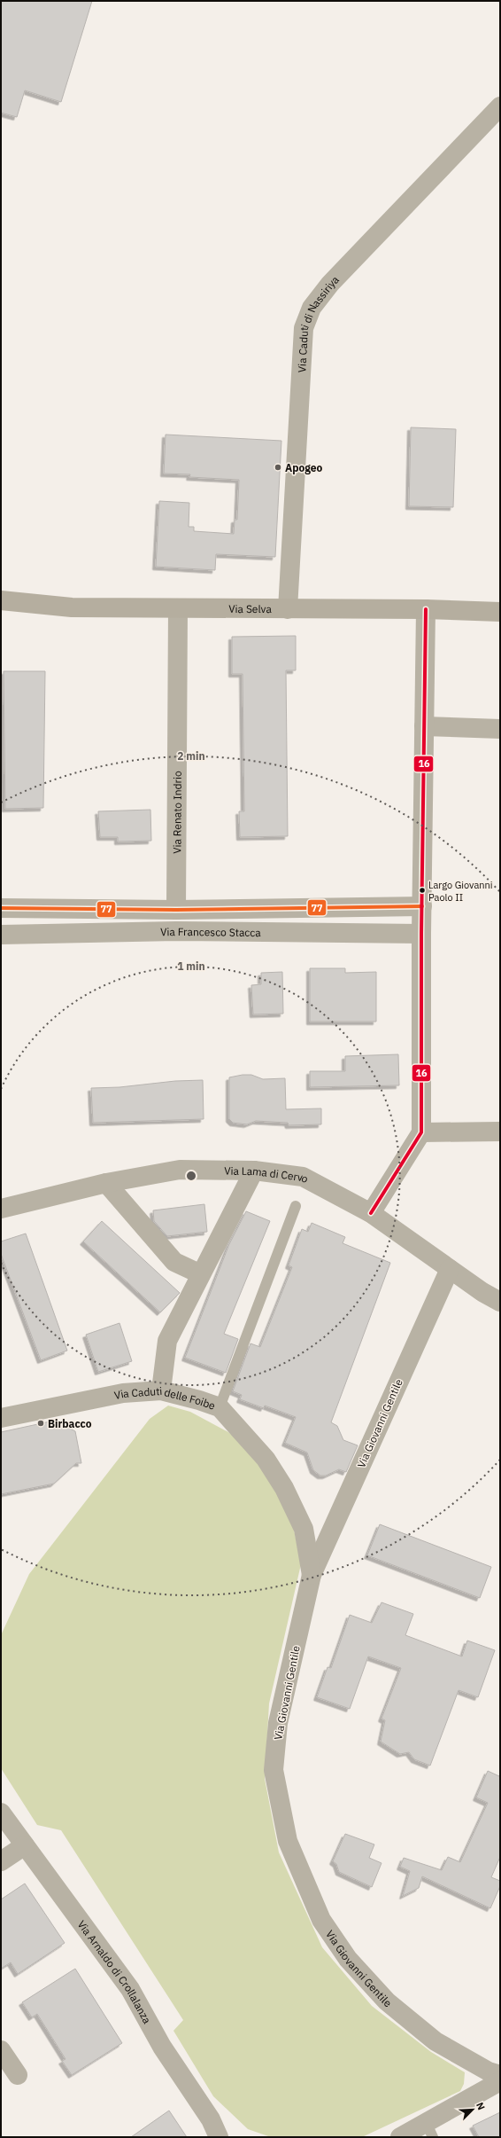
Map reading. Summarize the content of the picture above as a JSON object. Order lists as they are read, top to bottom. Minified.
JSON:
{"streets":{"street":["Via Caduti di Nassiriya","Via Selva","Via Renato Indrio","Via Francesco Stacca","Via Lama di Cervo","Via Caduti delle Foibe","Via Giovanni Gentile","Via Arnaldo di Crollalanza"]},"crossings":[["Via Caduti di Nassiriya","Via Selva"],["Via Selva","Via Renato Indrio"],["Via Lama di Cervo","Via Giovanni Gentile"],["Via Caduti delle Foibe","Via Giovanni Gentile"]],"places":["Apogeo","Largo Giovanni Paolo II","Birbacco"],"lines":["transit line 16","transit line 77"],"north":"top right","rings":["2 min","1 min"]}
